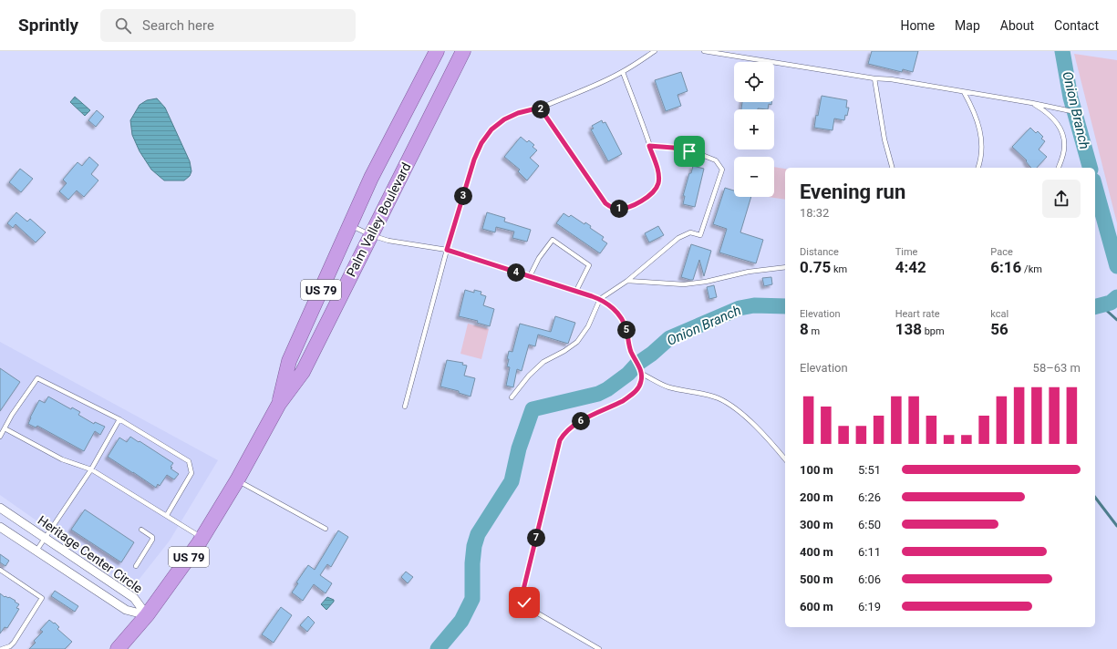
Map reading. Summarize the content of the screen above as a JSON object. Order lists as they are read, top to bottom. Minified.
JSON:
{"streets":{"highway":["Palm Valley Boulevard","US 79"],"street":["Heritage Center Circle"]},"crossings":[["Palm Valley Boulevard","US 79"],["Palm Valley Boulevard","Heritage Center Circle"]],"water":["Onion Branch"],"page":{"header":"Sprintly","search":"Search here","nav":["Home","Map","About","Contact"],"map_buttons":["+","−"],"pins":["2","3","1","4","5","6","7"],"heading":["Evening run","18:32"],"stats":[["Distance","0.75 km"],["Time","4:42"],["Pace","6:16 /km"],["Elevation","8 m"],["Heart rate","138 bpm"],["kcal","56"]],"chart":["Elevation","58–63 m"],"list":[{"name":"100 m","note":"5:51"},{"name":"200 m","note":"6:26"},{"name":"300 m","note":"6:50"},{"name":"400 m","note":"6:11"},{"name":"500 m","note":"6:06"},{"name":"600 m","note":"6:19"}]}}
